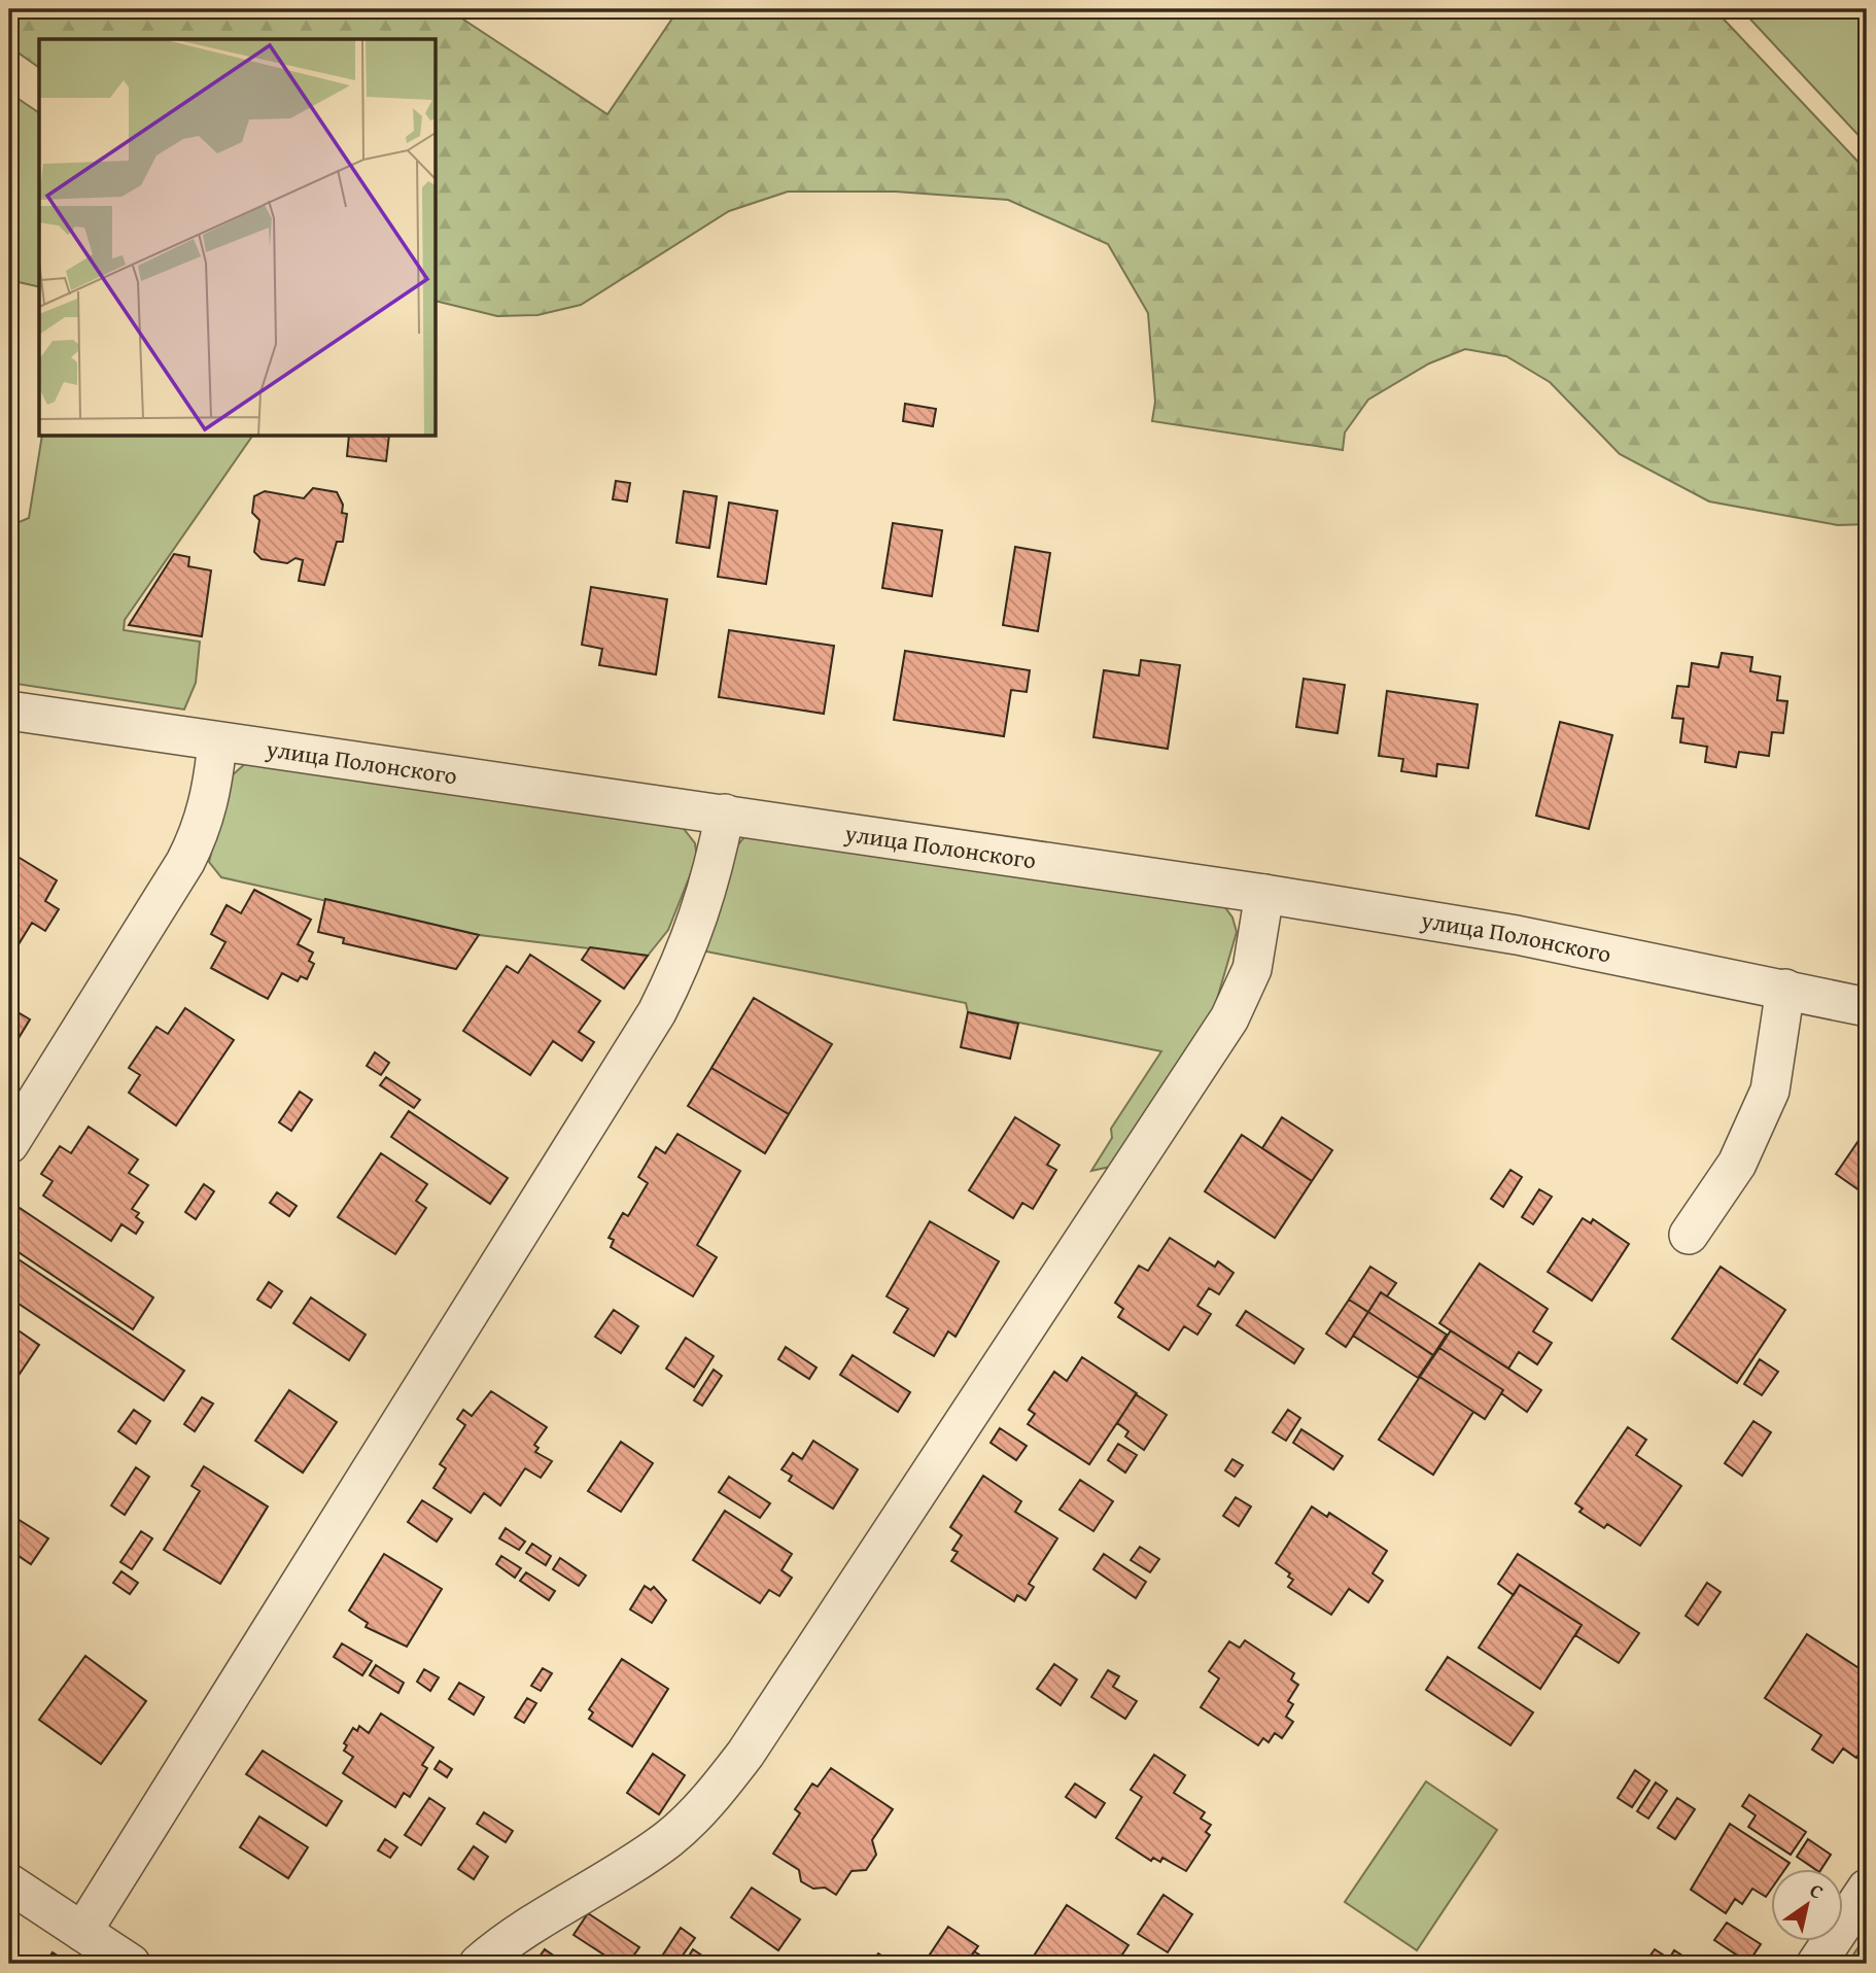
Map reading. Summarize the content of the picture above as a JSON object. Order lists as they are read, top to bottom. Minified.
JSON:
{"streets":{"street":["улица Полонского"]},"north":"top right"}
